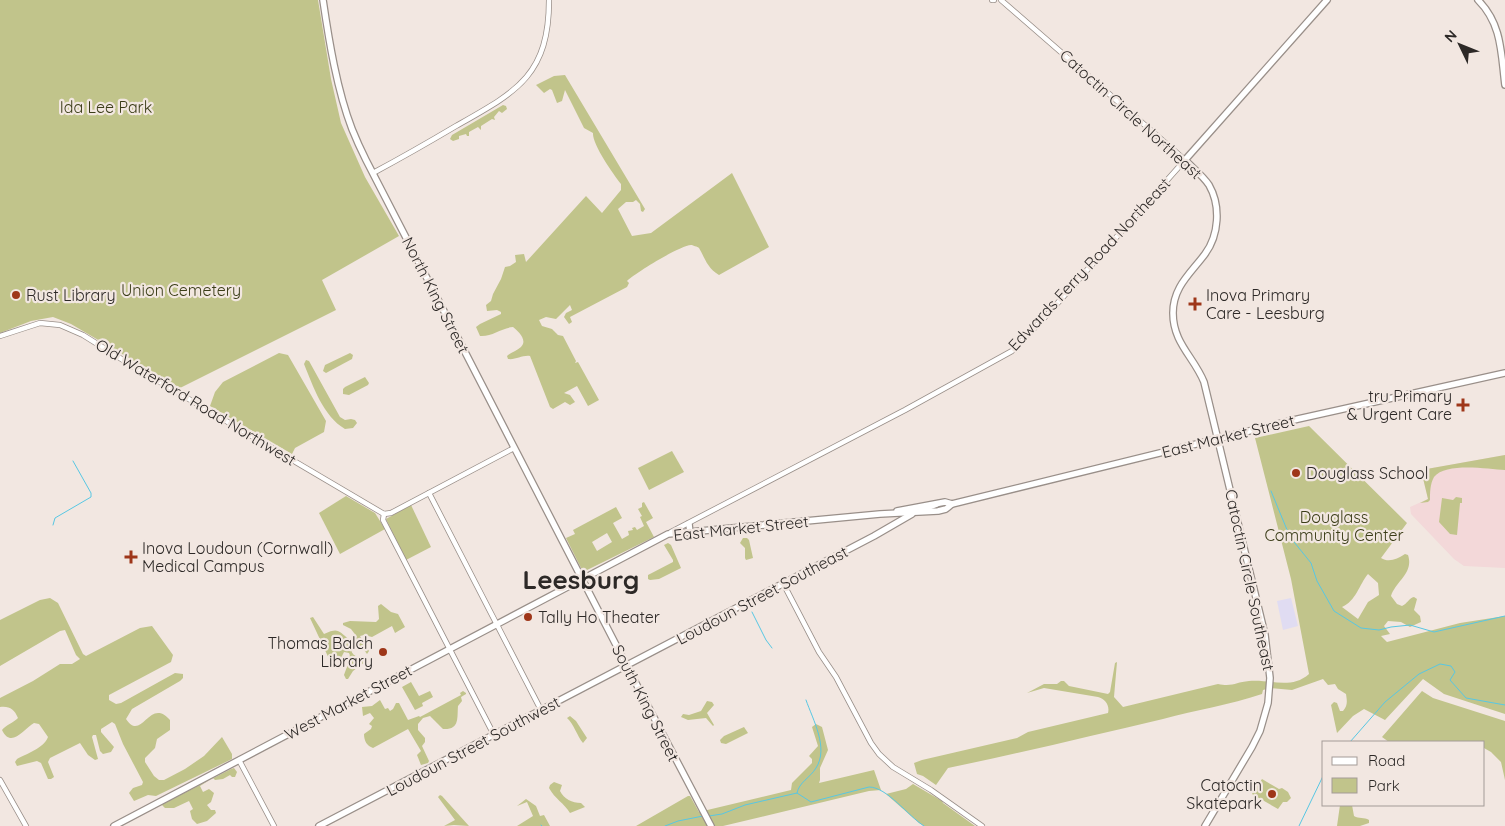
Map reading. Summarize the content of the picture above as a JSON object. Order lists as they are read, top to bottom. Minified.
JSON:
{"streets":{"main road":["Catoctin Circle Northeast","Edwards Ferry Road Northeast","North King Street","East Market Street","Catoctin Circle Southeast","Loudoun Street Southeast","West Market Street","South King Street","Loudoun Street Southwest"],"street":["Old Waterford Road Northwest"]},"crossings":[["Catoctin Circle Northeast","Edwards Ferry Road Northeast"],["Catoctin Circle Northeast","East Market Street"],["Catoctin Circle Northeast","Catoctin Circle Southeast"],["Edwards Ferry Road Northeast","East Market Street"],["North King Street","East Market Street"],["North King Street","West Market Street"],["North King Street","South King Street"],["East Market Street","Catoctin Circle Southeast"],["East Market Street","Loudoun Street Southeast"],["East Market Street","West Market Street"],["East Market Street","South King Street"],["Loudoun Street Southeast","South King Street"],["Loudoun Street Southeast","Loudoun Street Southwest"],["West Market Street","South King Street"],["South King Street","Loudoun Street Southwest"]],"districts":["Leesburg"],"parks":["Ida Lee Park","Union Cemetery","Douglass Community Center"],"places":{"other":["Rust Library","Douglass School","Tally Ho Theater","Thomas Balch Library","Catoctin Skatepark"],"health":["Inova Primary Care - Leesburg","tru Primary & Urgent Care","Inova Loudoun (Cornwall) Medical Campus"]},"legend":["Road","Park"],"north":"top left"}
